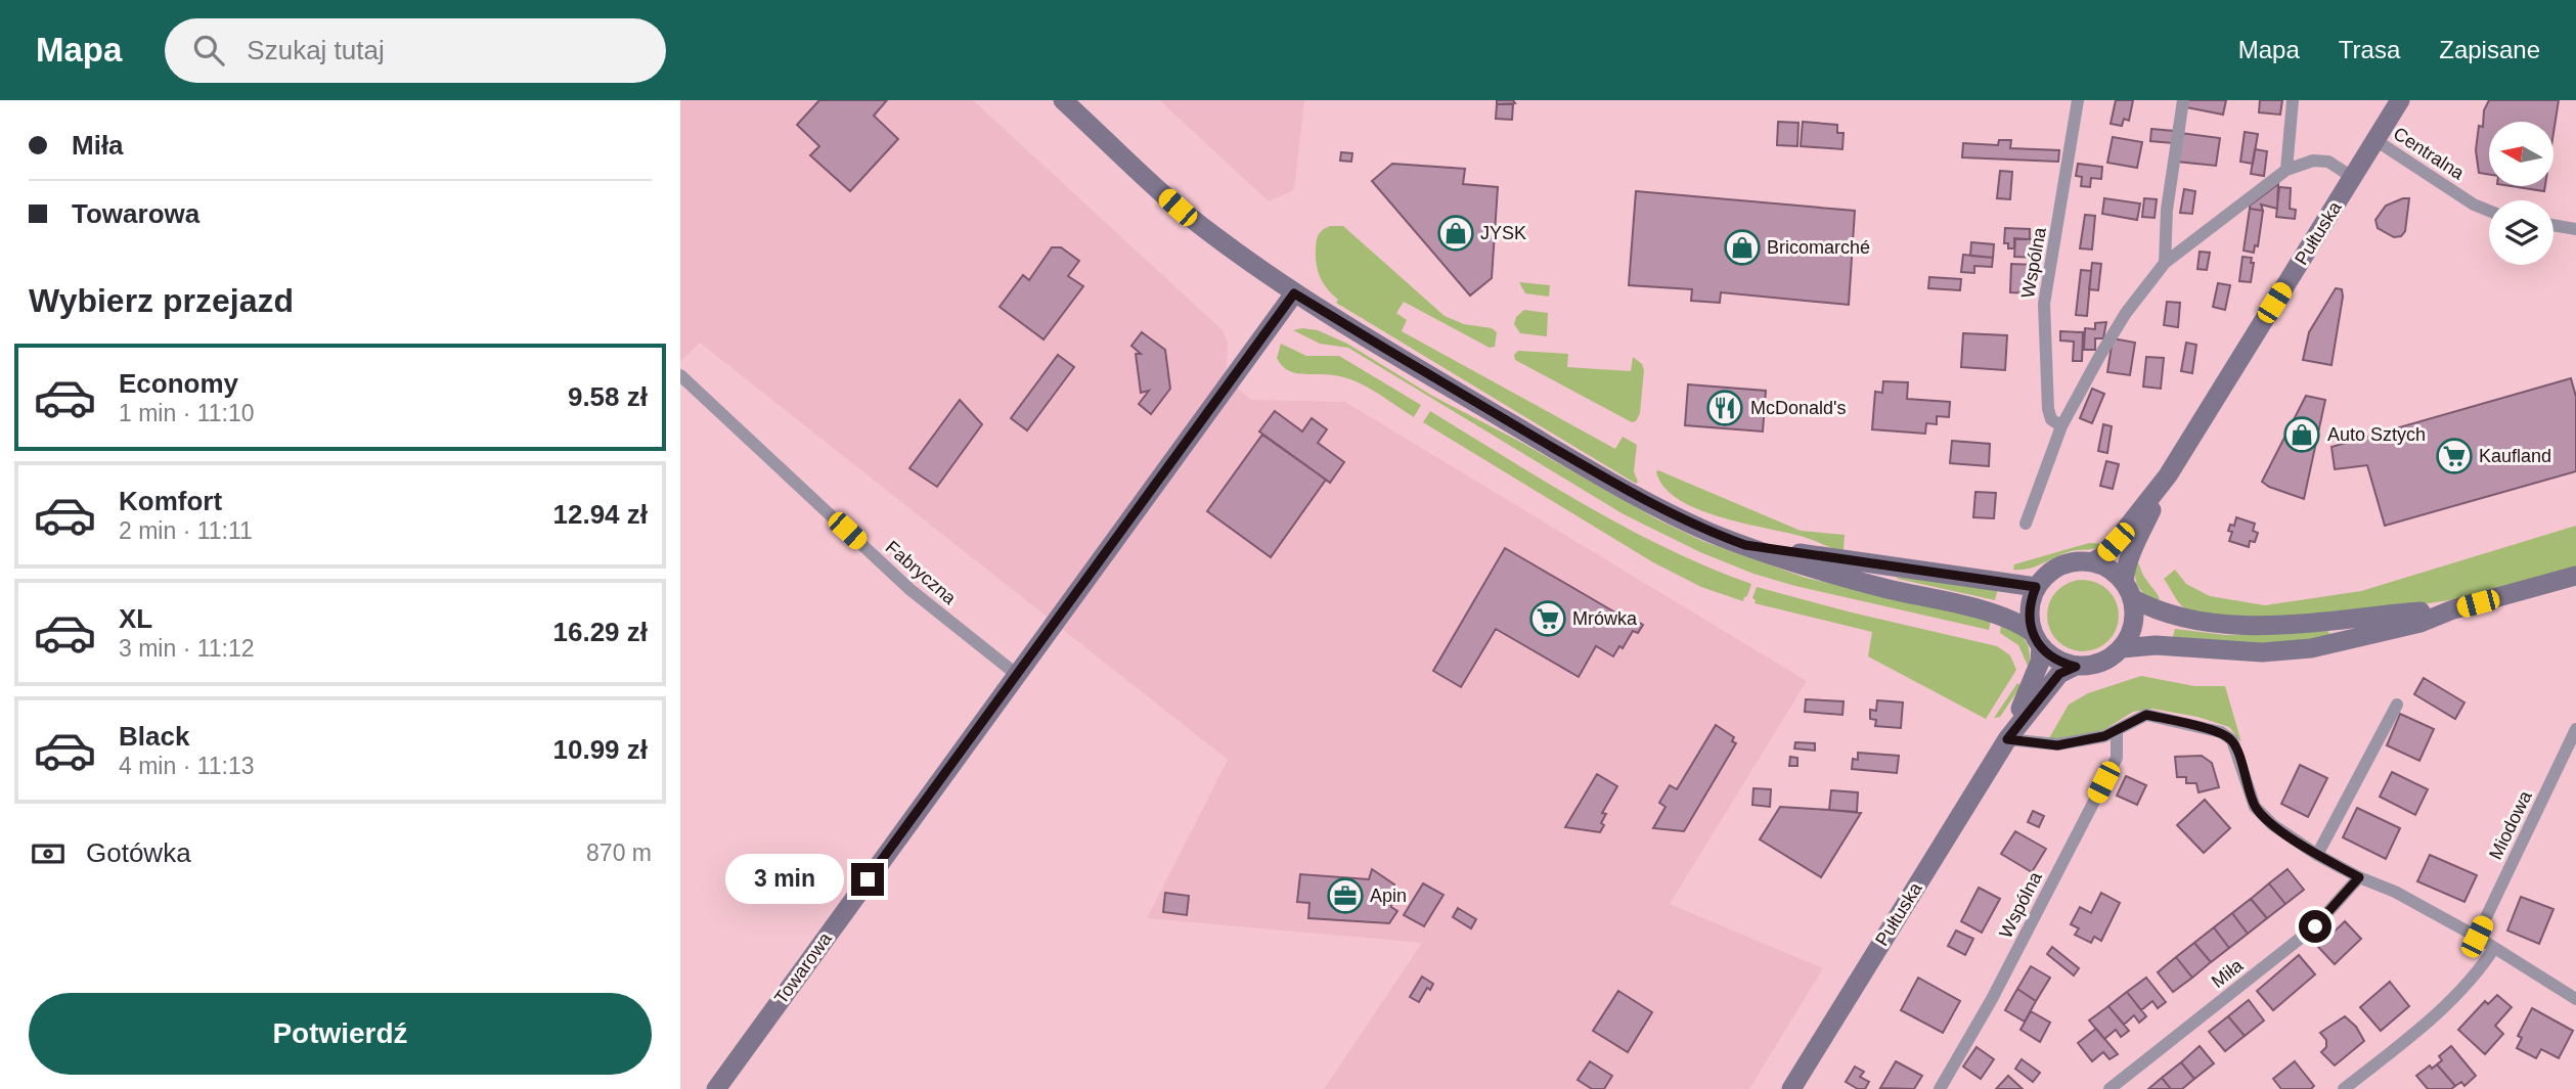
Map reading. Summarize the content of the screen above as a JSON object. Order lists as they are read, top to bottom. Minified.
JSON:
{"streets":{"main road":["Pułtuska","Towarowa"],"street":["Centralna","Wspólna","Fabryczna","Miodowa","Miła"]},"crossings":[["Centralna","Pułtuska"],["Fabryczna","Towarowa"]],"places":{"shop":["JYSK","Bricomarché","Auto Sztych"],"restaurant":["McDonald's"],"supermarket":["Kaufland","Mrówka"],"office":["Apin"]},"north":"left","page":{"header":"Mapa","search":"Szukaj tutaj","nav":["Mapa","Trasa","Zapisane"],"banner":["Miła","Towarowa"],"heading":"Wybierz przejazd","list":[{"name":"Economy","note":"1 min · 11:10","value":"9.58 zł"},{"name":"Komfort","note":"2 min · 11:11","value":"12.94 zł"},{"name":"XL","note":"3 min · 11:12","value":"16.29 zł"},{"name":"Black","note":"4 min · 11:13","value":"10.99 zł"}],"pay":["Gotówka","870 m"],"bubble":"3 min","buttons":"Potwierdź"}}
